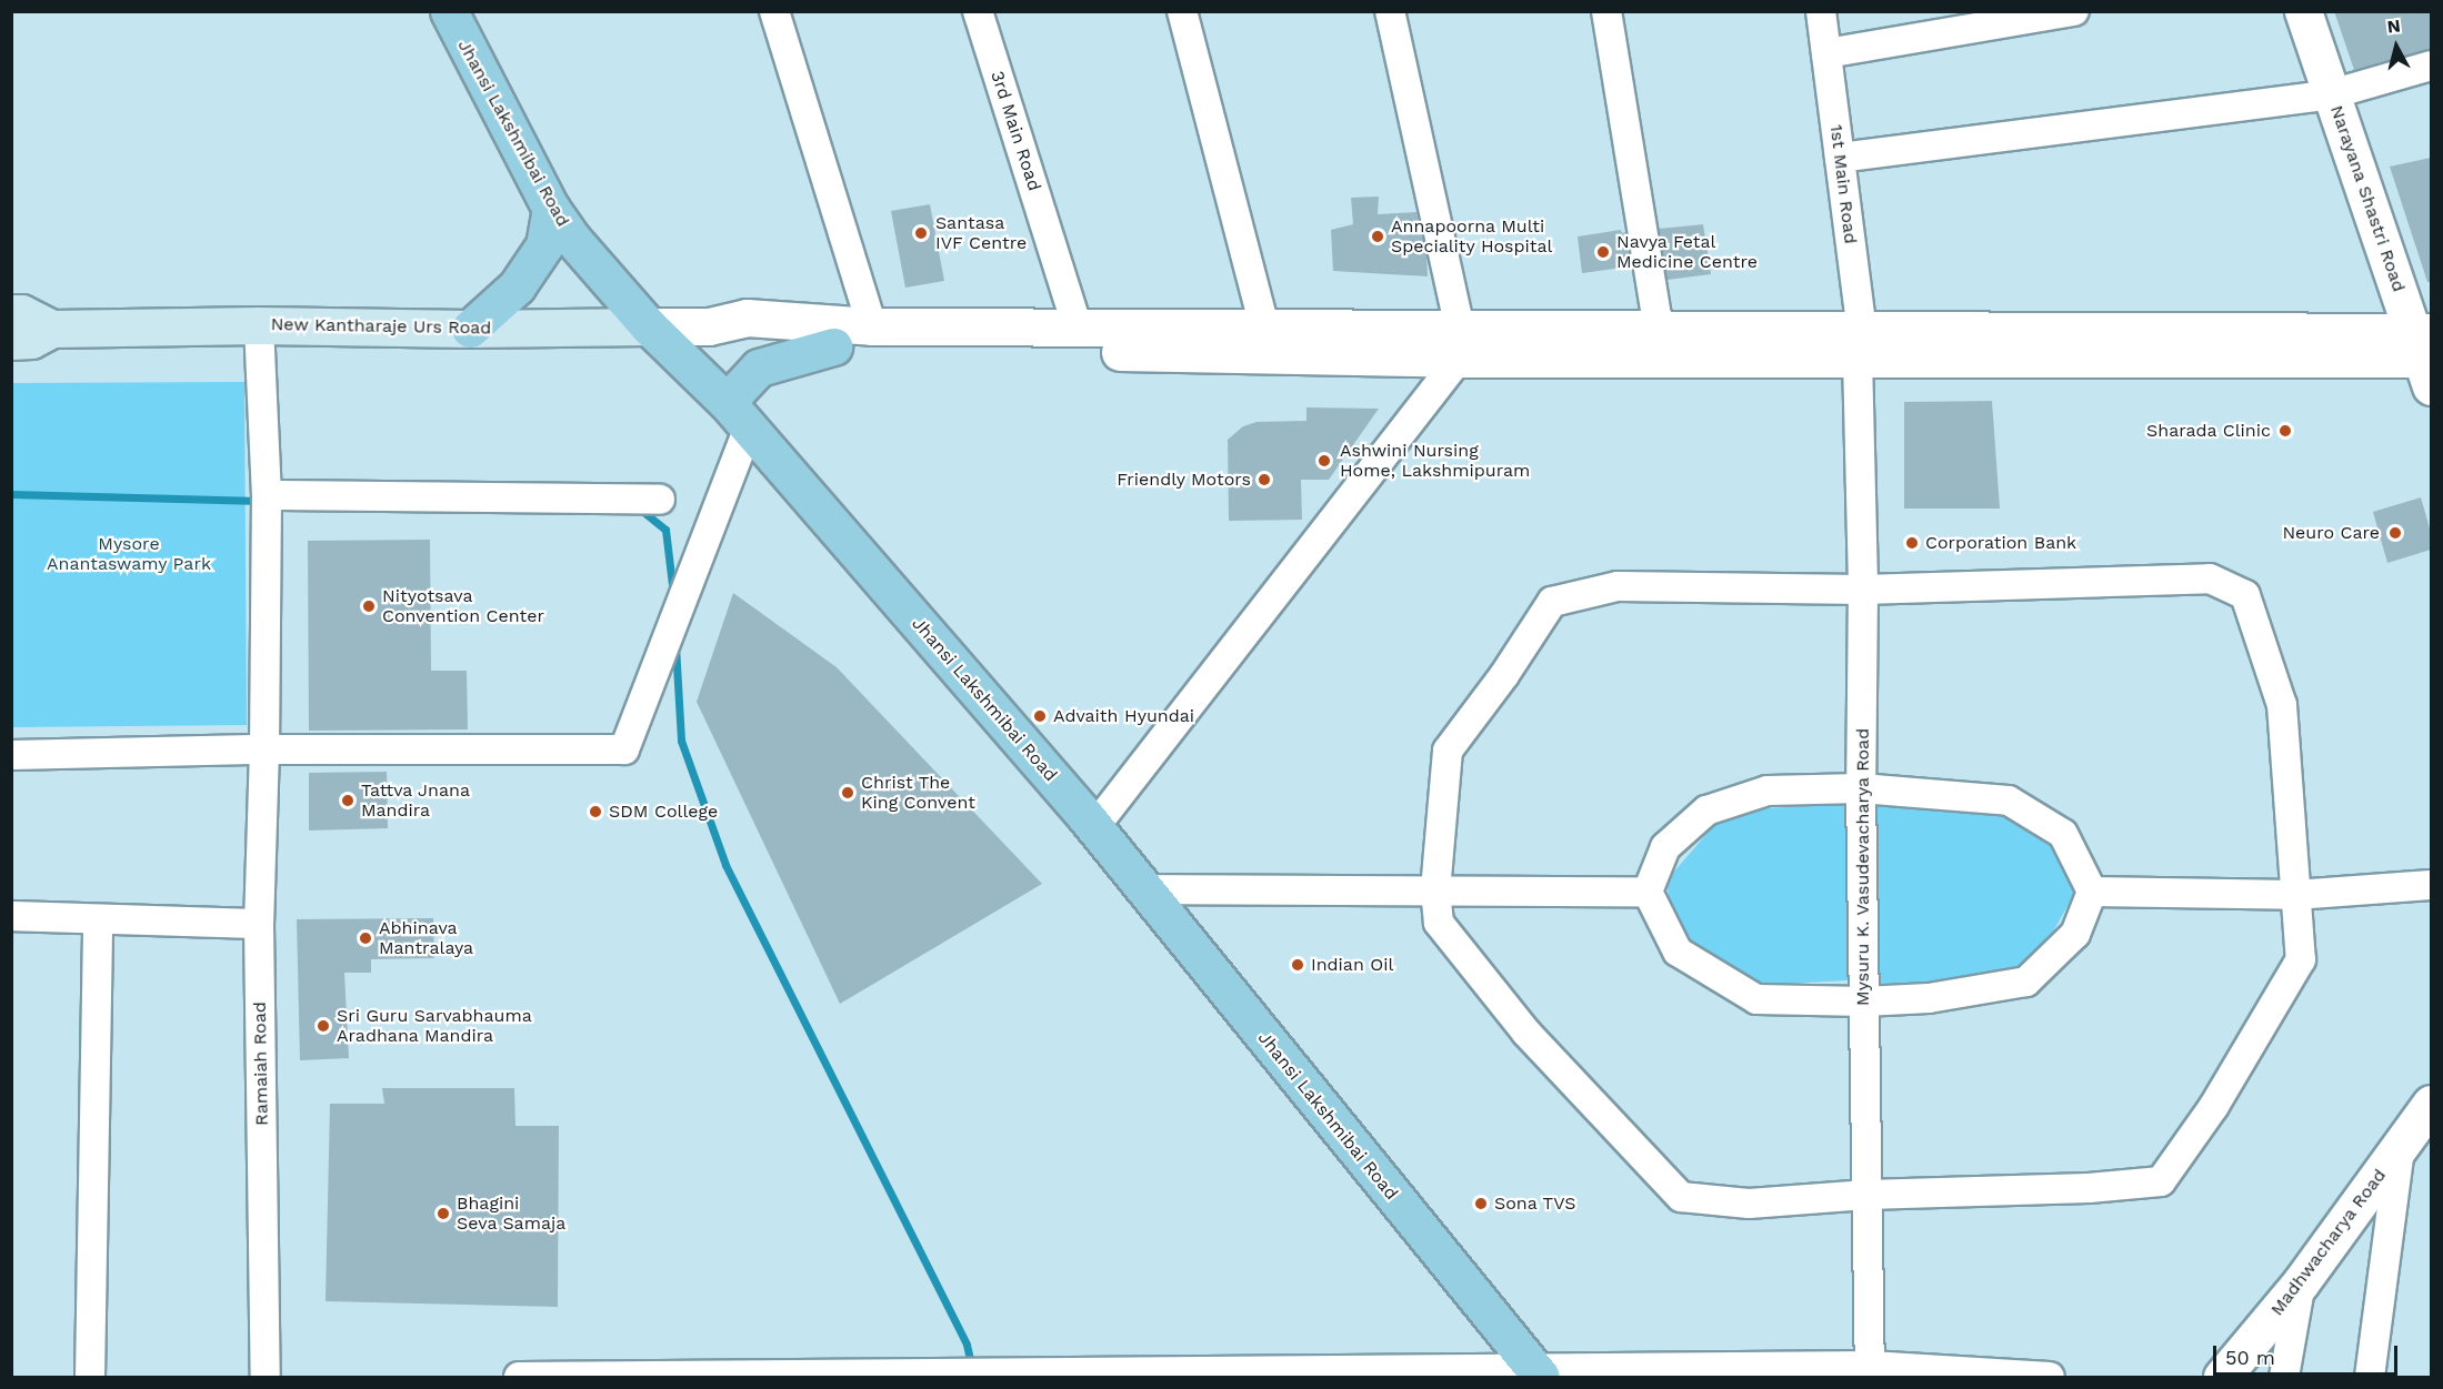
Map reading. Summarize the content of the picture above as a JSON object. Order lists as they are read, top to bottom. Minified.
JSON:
{"streets":{"main road":["Jhansi Lakshmibai Road","New Kantharaje Urs Road"],"street":["3rd Main Road","1st Main Road","Narayana Shastri Road","Mysuru K. Vasudevacharya Road","Ramaiah Road","Madhwacharya Road"]},"crossings":[["Jhansi Lakshmibai Road","New Kantharaje Urs Road"],["1st Main Road","Mysuru K. Vasudevacharya Road"],["New Kantharaje Urs Road","Ramaiah Road"]],"parks":["Mysore Anantaswamy Park"],"places":["Santasa IVF Centre","Annapoorna Multi Speciality Hospital","Navya Fetal Medicine Centre","Sharada Clinic","Ashwini Nursing Home, Lakshmipuram","Friendly Motors","Neuro Care","Corporation Bank","Nityotsava Convention Center","Advaith Hyundai","Christ The King Convent","Tattva Jnana Mandira","SDM College","Abhinava Mantralaya","Indian Oil","Sri Guru Sarvabhauma Aradhana Mandira","Sona TVS","Bhagini Seva Samaja"],"scale_bar":"50 m","north":"top"}
